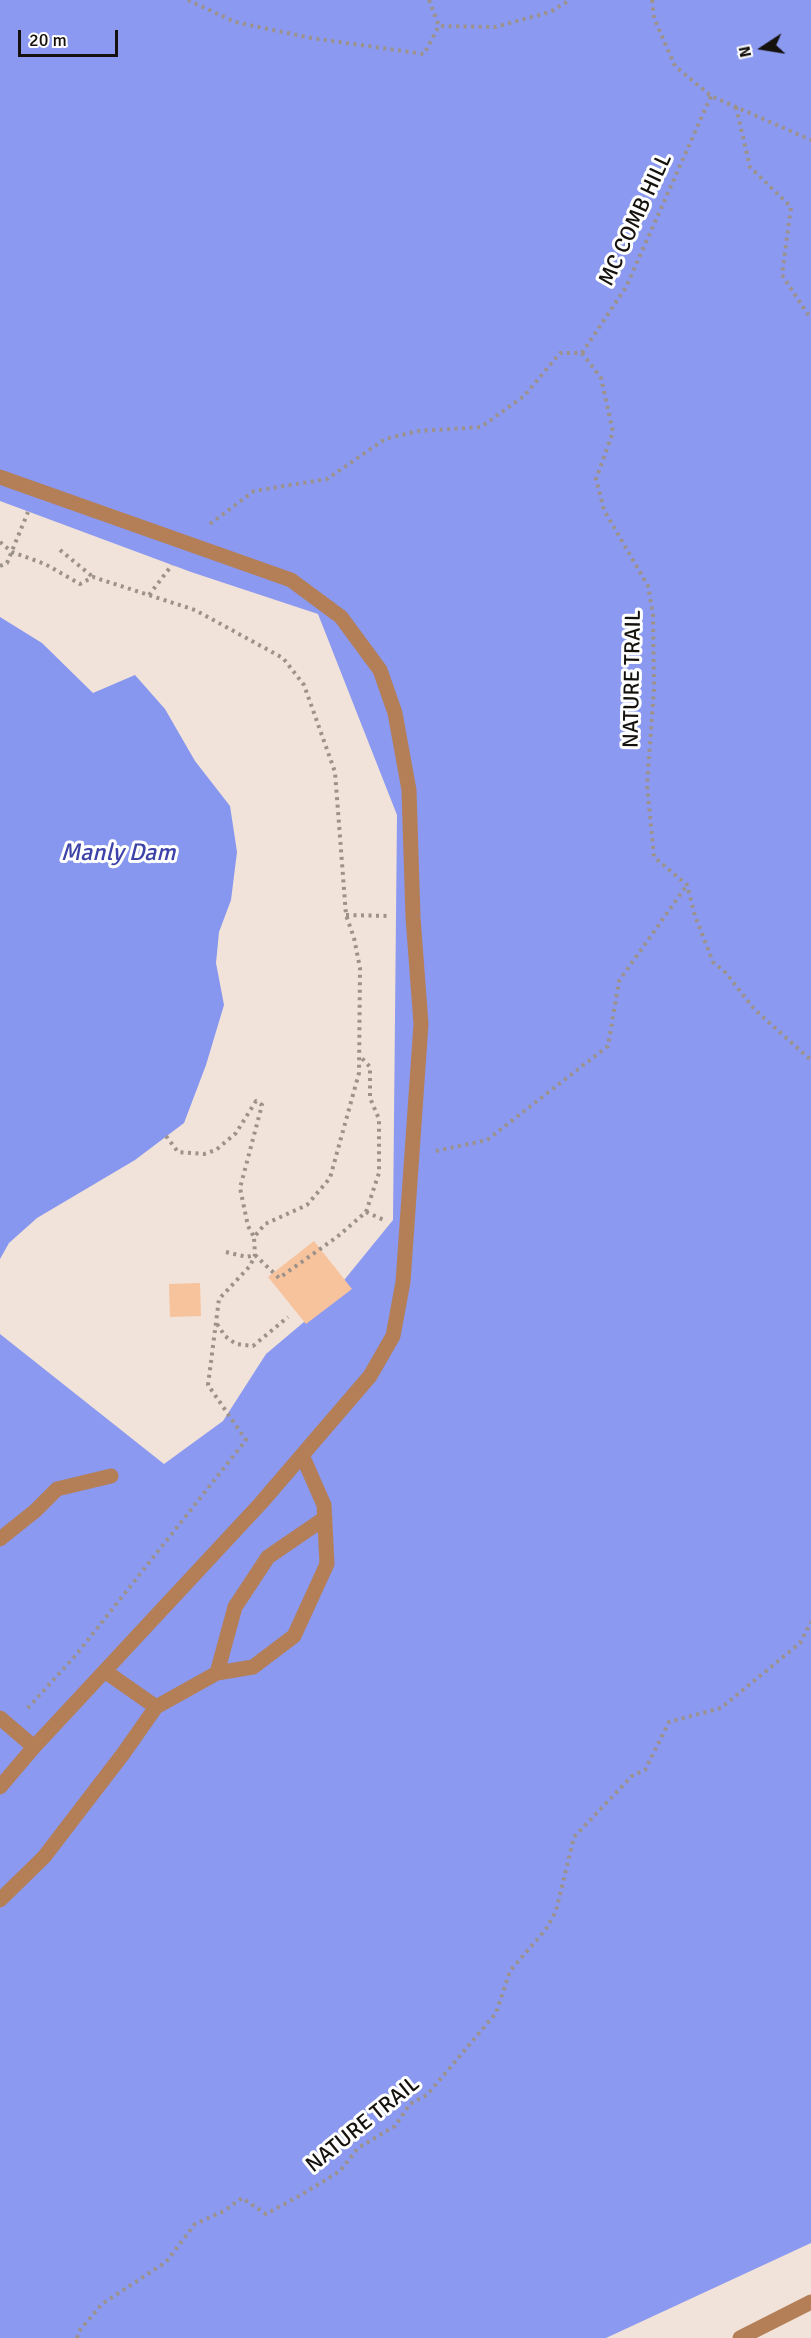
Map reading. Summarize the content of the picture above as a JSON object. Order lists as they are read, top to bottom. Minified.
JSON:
{"streets":{"path":["MC COMB HILL","NATURE TRAIL"]},"crossings":[["MC COMB HILL","NATURE TRAIL"]],"water":["Manly Dam"],"scale_bar":"20 m","north":"left"}
